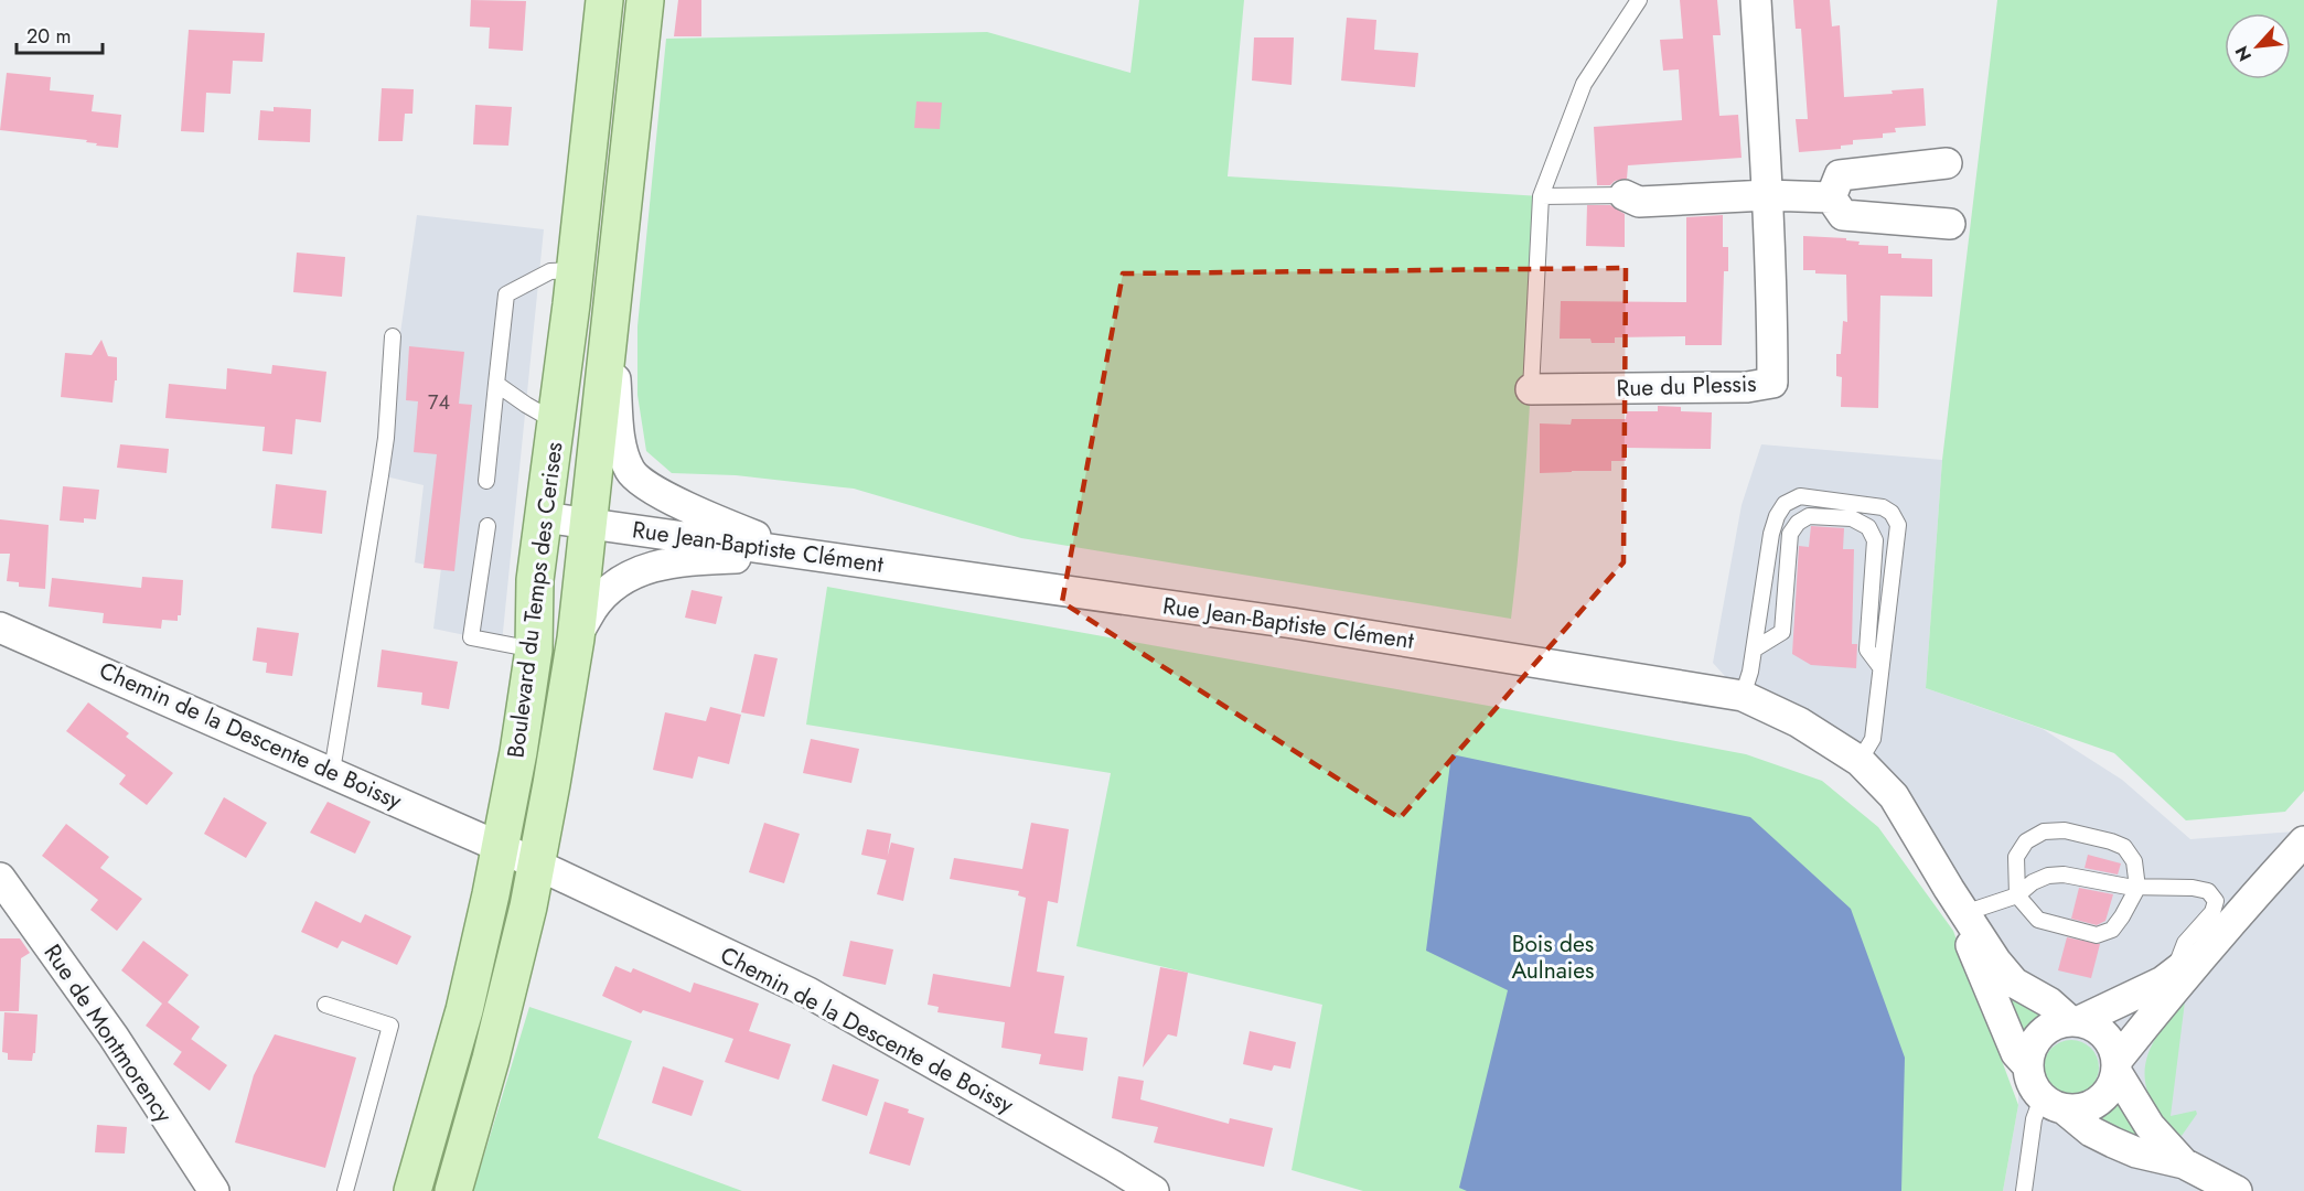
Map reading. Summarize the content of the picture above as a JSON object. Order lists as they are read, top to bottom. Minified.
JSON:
{"streets":{"main road":["Boulevard du Temps des Cerises"],"street":["Rue du Plessis","Rue Jean-Baptiste Clément","Chemin de la Descente de Boissy","Rue de Montmorency"]},"crossings":[["Rue Jean-Baptiste Clément","Boulevard du Temps des Cerises"],["Boulevard du Temps des Cerises","Chemin de la Descente de Boissy"]],"parks":["Bois des Aulnaies"],"house_numbers":["74"],"scale_bar":"20 m","north":"bottom left"}
